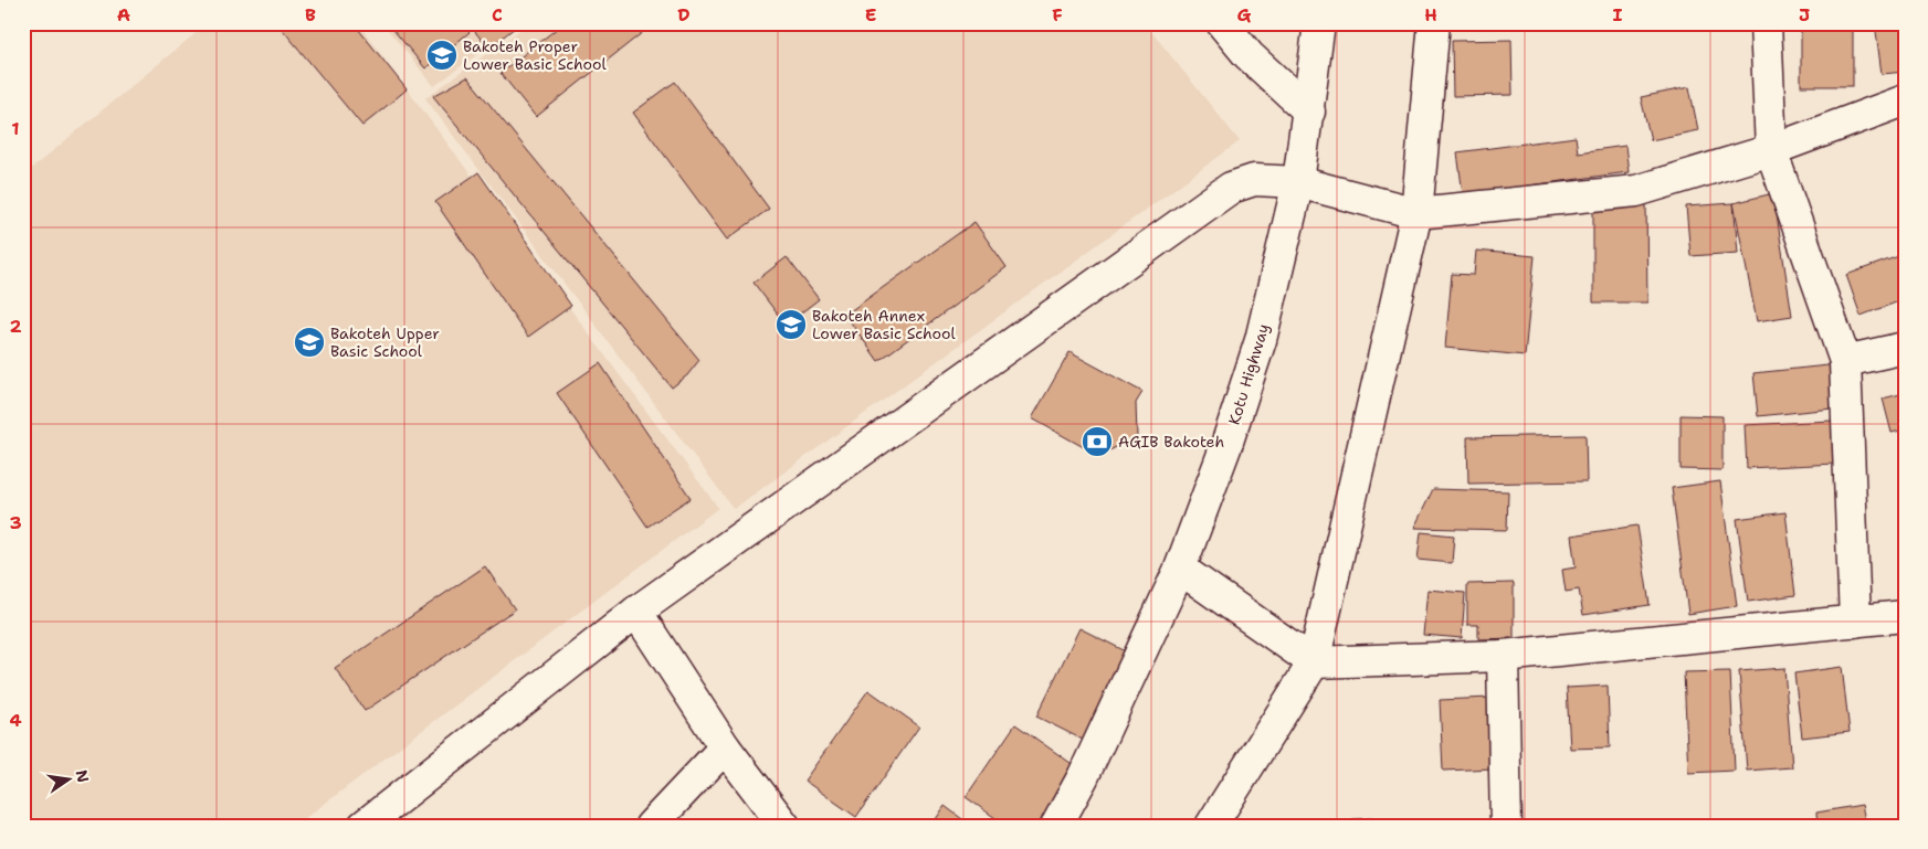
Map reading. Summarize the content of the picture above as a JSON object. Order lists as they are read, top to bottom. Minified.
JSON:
{"streets":{"street":["Kotu Highway"]},"places":{"school or university":["Bakoteh Proper Lower Basic School","Bakoteh Annex Lower Basic School","Bakoteh Upper Basic School"],"bank":["AGIB Bakoteh"]},"north":"right","grid":{"columns":["A","B","C","D","E","F","G","H","I","J"],"rows":["1","2","3","4"]}}
